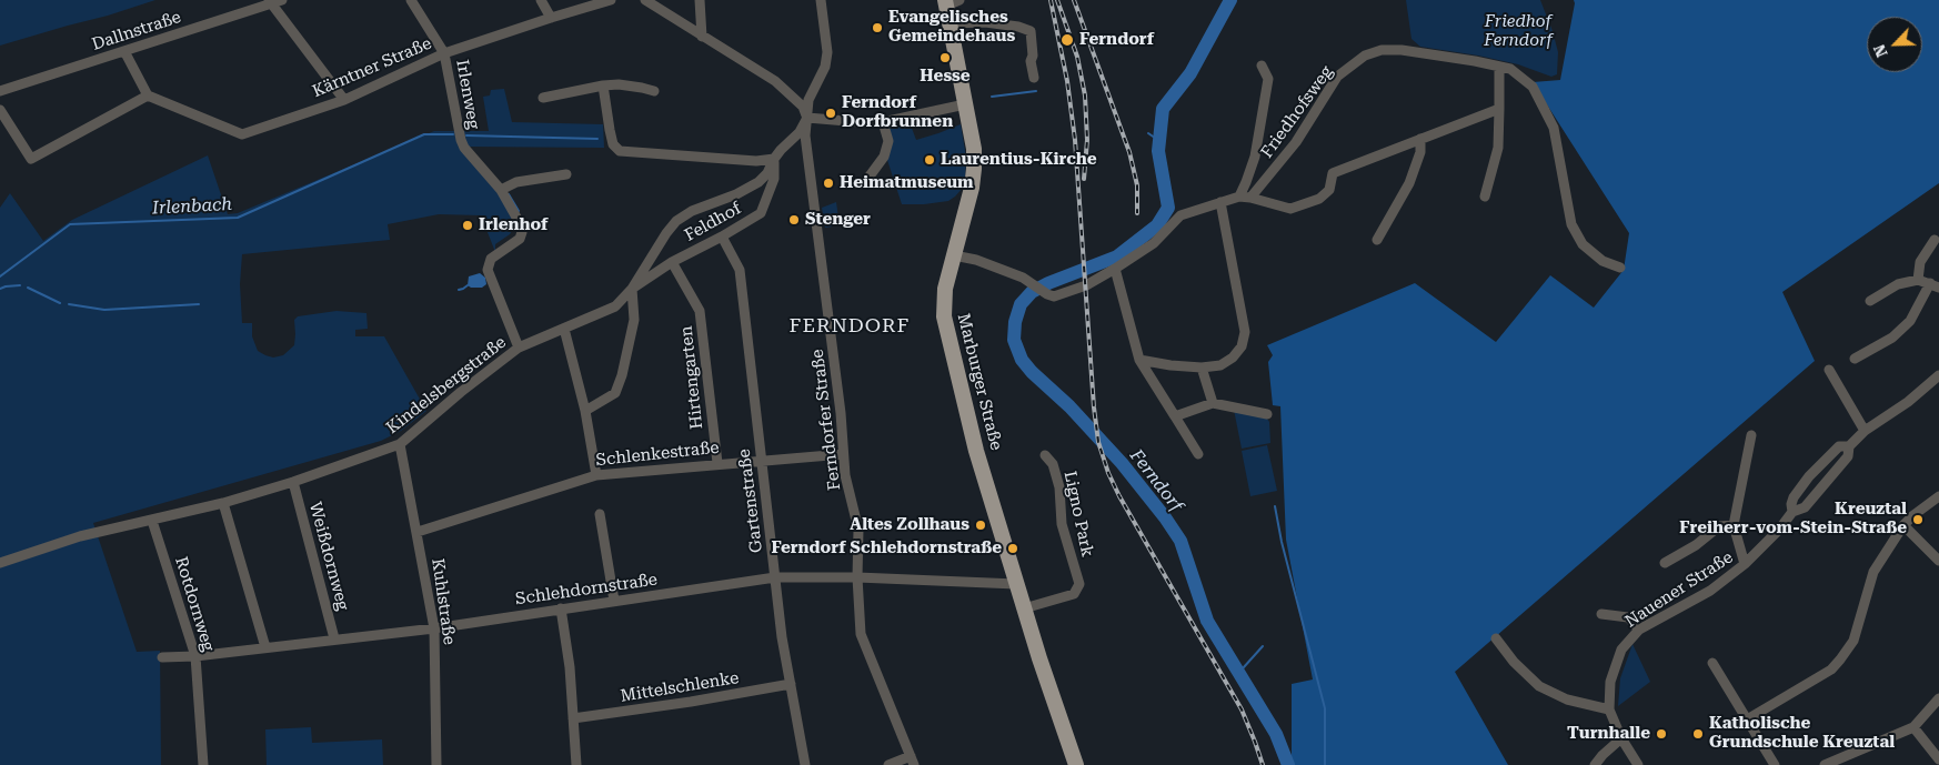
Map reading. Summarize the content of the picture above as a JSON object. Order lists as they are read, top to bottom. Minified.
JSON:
{"streets":{"main road":["Marburger Straße"],"street":["Dallnstraße","Kärntner Straße","Irlenweg","Friedhofsweg","Feldhof","Hirtengarten","Kindelsbergstraße","Ferndorfer Straße","Schlenkestraße","Gartenstraße","Ligno Park","Weißdornweg","Schlehdornstraße","Nauener Straße","Kuhlstraße","Rotdornweg","Mittelschlenke"]},"crossings":[["Kärntner Straße","Irlenweg"],["Irlenweg","Kindelsbergstraße"],["Feldhof","Hirtengarten"],["Feldhof","Kindelsbergstraße"],["Feldhof","Gartenstraße"],["Hirtengarten","Schlenkestraße"],["Marburger Straße","Ligno Park"],["Marburger Straße","Schlehdornstraße"],["Kindelsbergstraße","Ferndorfer Straße"],["Kindelsbergstraße","Weißdornweg"],["Kindelsbergstraße","Kuhlstraße"],["Kindelsbergstraße","Rotdornweg"],["Ferndorfer Straße","Schlenkestraße"],["Ferndorfer Straße","Schlehdornstraße"],["Schlenkestraße","Gartenstraße"],["Schlenkestraße","Kuhlstraße"],["Gartenstraße","Schlehdornstraße"],["Gartenstraße","Mittelschlenke"],["Weißdornweg","Schlehdornstraße"],["Schlehdornstraße","Kuhlstraße"],["Schlehdornstraße","Rotdornweg"]],"districts":["FERNDORF"],"water":["Irlenbach","Ferndorf"],"parks":["Friedhof Ferndorf"],"places":["Evangelisches Gemeindehaus","Ferndorf","Hesse","Ferndorf Dorfbrunnen","Laurentius-Kirche","Heimatmuseum","Stenger","Irlenhof","Kreuztal Freiherr-vom-Stein-Straße","Altes Zollhaus","Ferndorf Schlehdornstraße","Turnhalle","Katholische Grundschule Kreuztal"],"north":"bottom left"}
